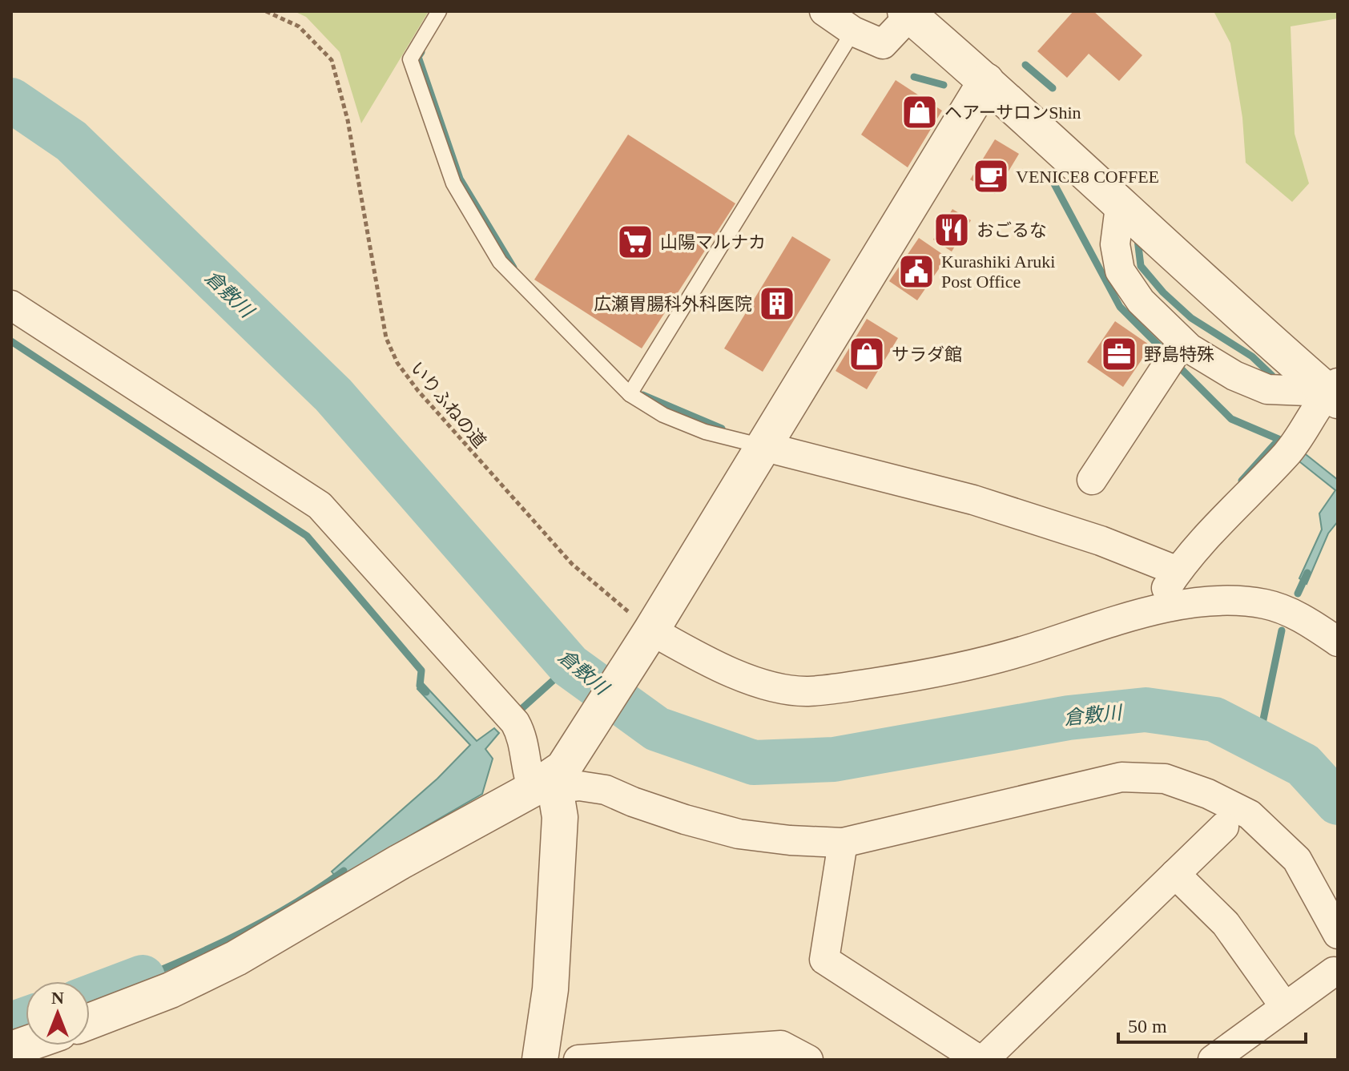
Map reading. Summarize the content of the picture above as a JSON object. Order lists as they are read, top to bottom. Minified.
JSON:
{"streets":{"path":["いりふねの道"]},"water":["倉敷川"],"places":{"shop":["ヘアーサロンShin","サラダ館"],"cafe":["VENICE8 COFFEE"],"restaurant":["おごるな"],"supermarket":["山陽マルナカ"],"public building":["Kurashiki Aruki Post Office"],"building":["広瀬胃腸科外科医院"],"office":["野島特殊"]},"scale_bar":"50 m","north":"top"}
